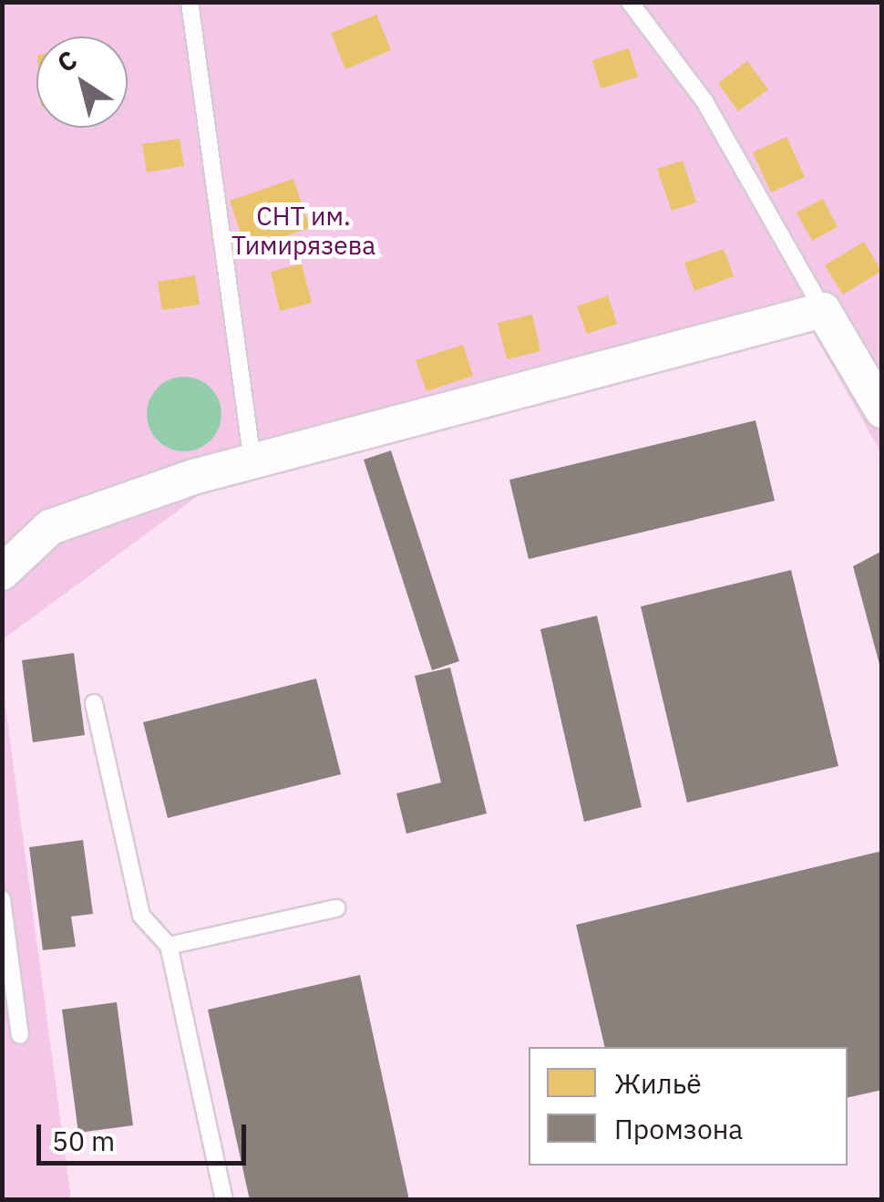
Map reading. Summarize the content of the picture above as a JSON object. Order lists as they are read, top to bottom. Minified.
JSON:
{"parks":["СНТ им. Тимирязева"],"legend":["Жильё","Промзона"],"scale_bar":"50 m","north":"top left"}
